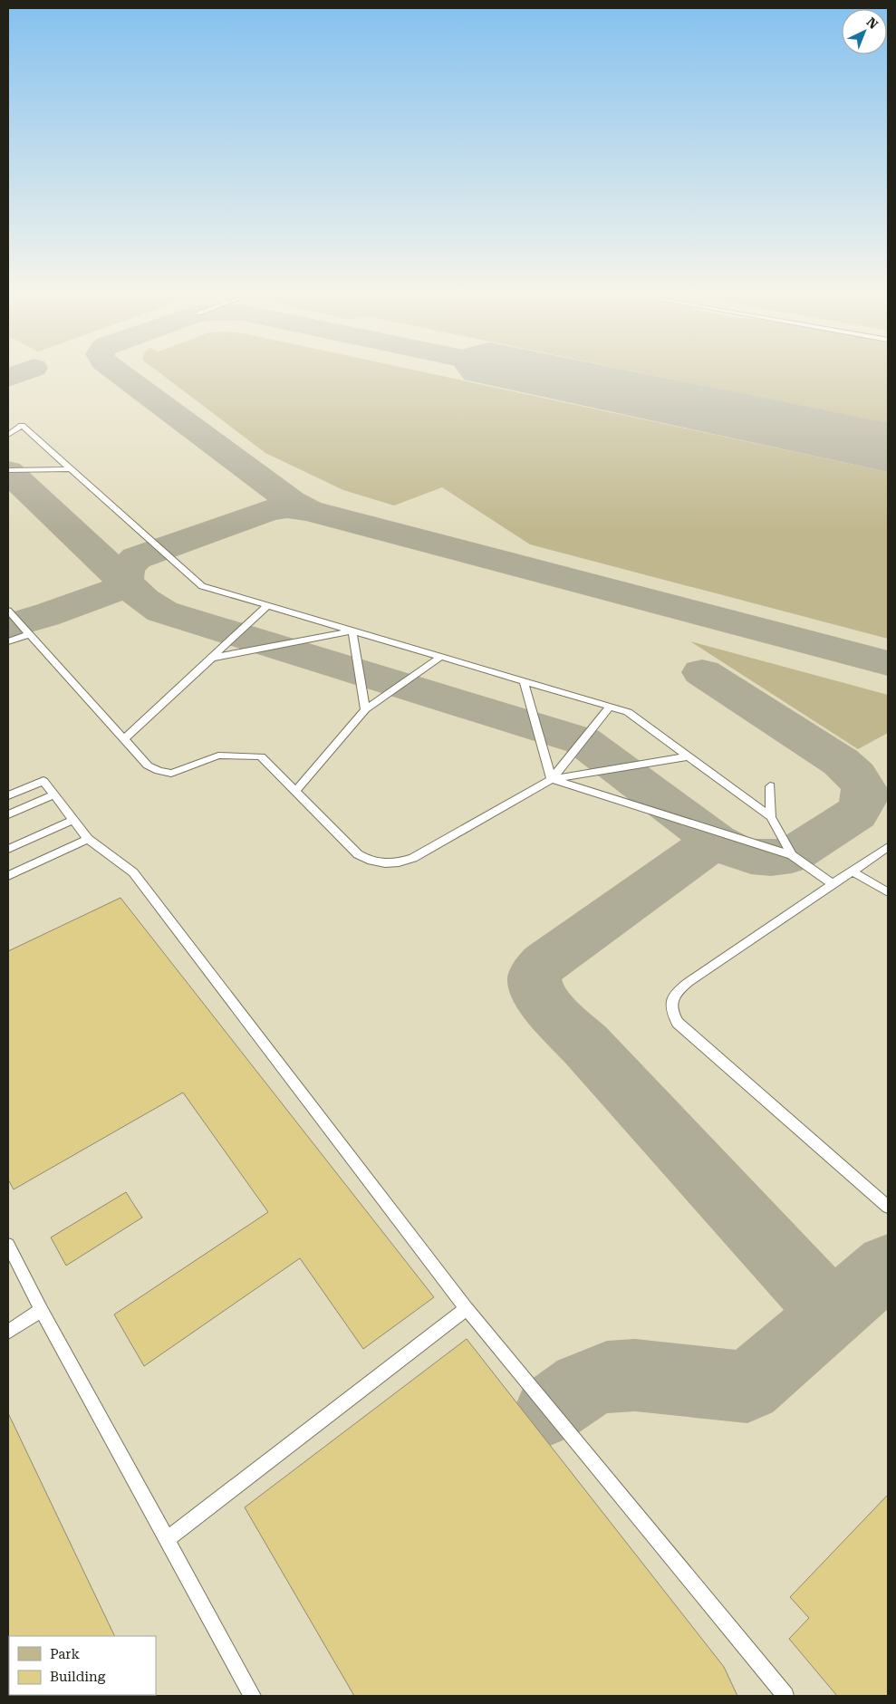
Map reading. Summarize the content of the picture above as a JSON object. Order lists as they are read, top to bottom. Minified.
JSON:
{"legend":["Park","Building"],"north":"top right"}
